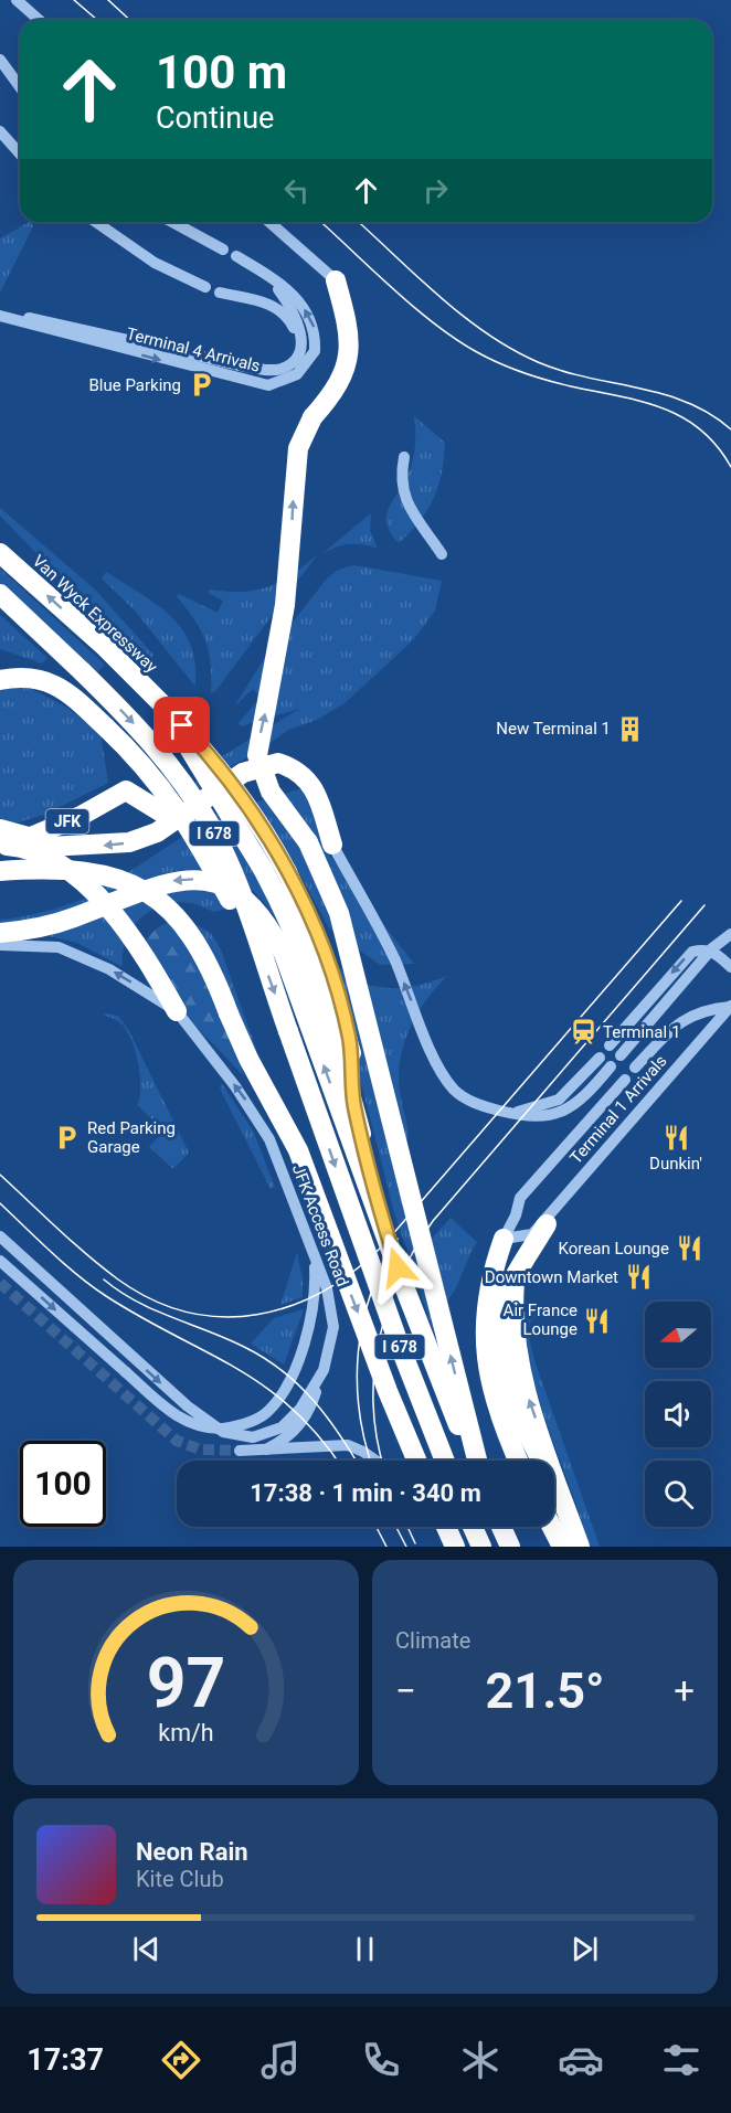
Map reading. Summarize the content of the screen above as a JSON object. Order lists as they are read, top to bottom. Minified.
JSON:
{"streets":{"highway":["Van Wyck Expressway","JFK","I 678"],"street":["Terminal 4 Arrivals","Terminal 1 Arrivals","JFK Access Road"]},"places":{"parking":["Blue Parking","Red Parking Garage"],"building":["New Terminal 1"],"station":["Terminal 1"],"restaurant":["Dunkin'","Korean Lounge","Downtown Market","Air France Lounge"]},"north":"left","page":{"turn":["100 m","Continue"],"limit":"100","trip":"17:38 · 1 min · 340 m","tile":"Climate","heat":["−","21.5°","+"],"song":["Neon Rain","Kite Club"],"tabs":"17:37","gauge":["97","km/h"]}}
